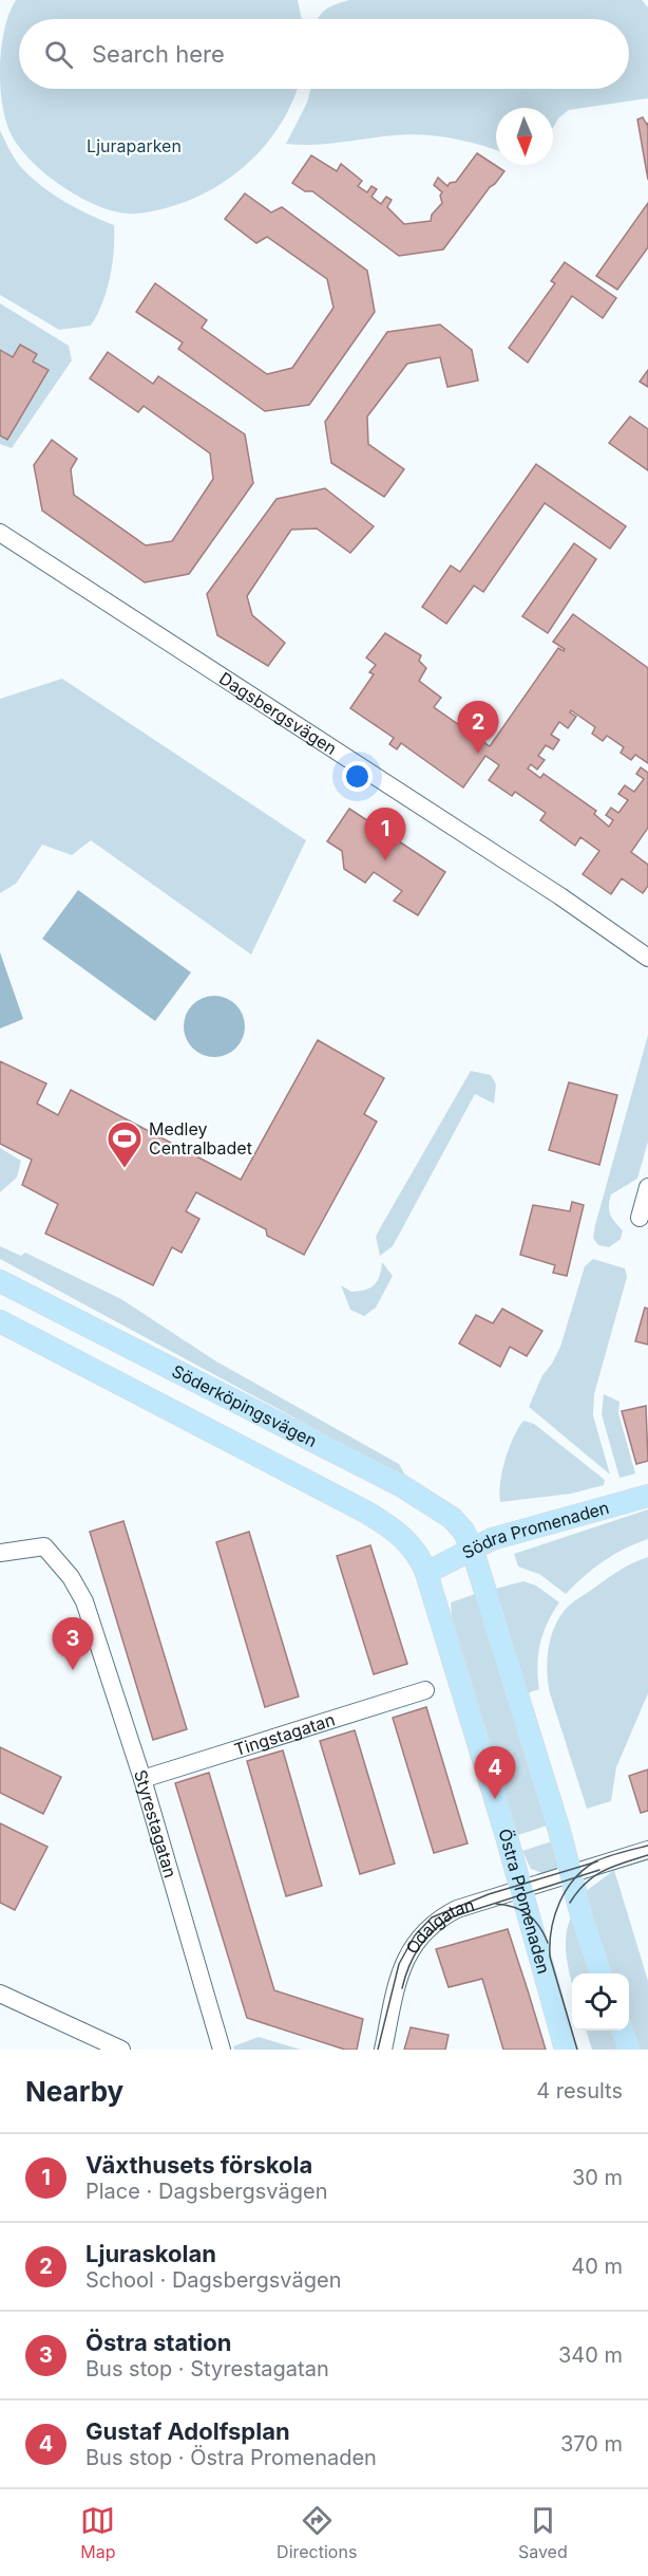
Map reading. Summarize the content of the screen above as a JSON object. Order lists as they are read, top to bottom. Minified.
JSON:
{"streets":{"main road":["Söderköpingsvägen","Södra Promenaden","Östra Promenaden"],"street":["Dagsbergsvägen","Tingstagatan","Styrestagatan","Odalgatan"]},"crossings":[["Söderköpingsvägen","Södra Promenaden"],["Södra Promenaden","Östra Promenaden"],["Tingstagatan","Styrestagatan"],["Östra Promenaden","Odalgatan"]],"parks":["Ljuraparken"],"places":{"sports":["Medley Centralbadet"]},"north":"bottom","page":{"search":"Search here","pins":["2","1","3","4"],"heading":["Nearby","4 results"],"list":[{"mark":"1","name":"Växthusets förskola","note":"Place · Dagsbergsvägen","value":"30 m"},{"mark":"2","name":"Ljuraskolan","note":"School · Dagsbergsvägen","value":"40 m"},{"mark":"3","name":"Östra station","note":"Bus stop · Styrestagatan","value":"340 m"},{"mark":"4","name":"Gustaf Adolfsplan","note":"Bus stop · Östra Promenaden","value":"370 m"}],"nav":["Map","Directions","Saved"]}}
